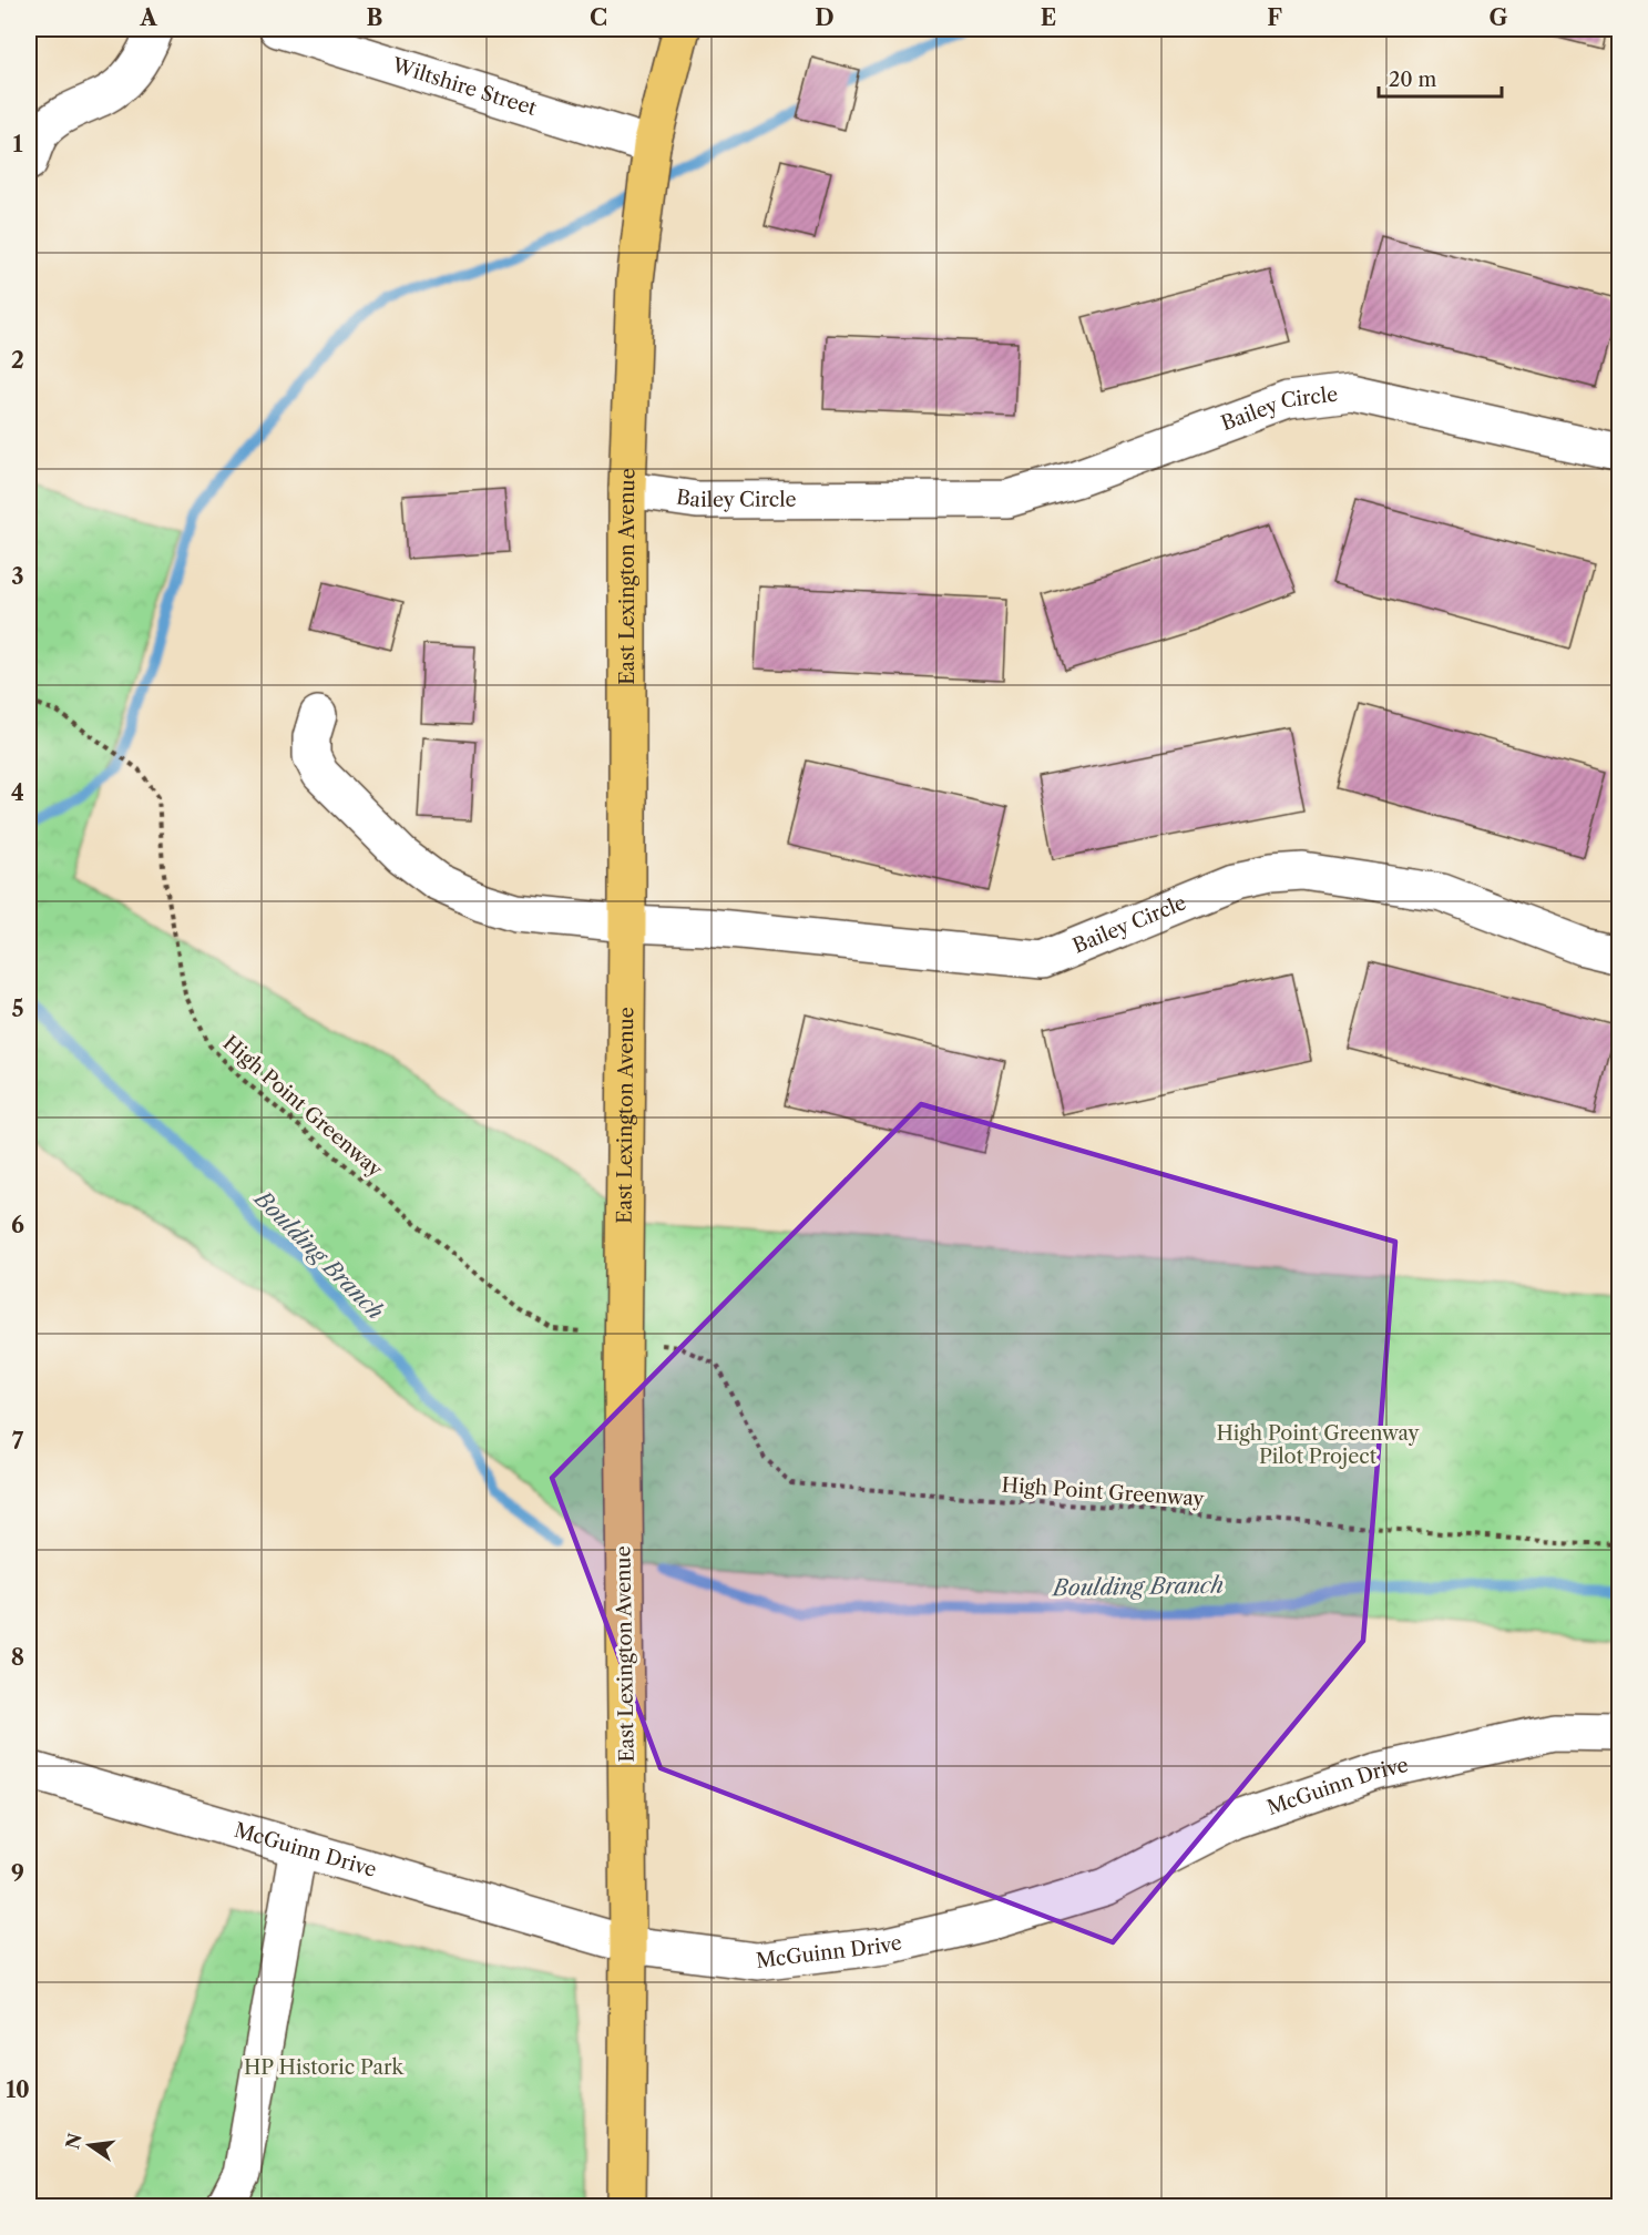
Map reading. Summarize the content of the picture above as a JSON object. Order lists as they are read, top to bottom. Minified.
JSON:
{"streets":{"main road":["East Lexington Avenue"],"street":["Wiltshire Street","Bailey Circle","McGuinn Drive"],"path":["High Point Greenway"]},"crossings":[["Wiltshire Street","East Lexington Avenue"],["Bailey Circle","East Lexington Avenue"],["East Lexington Avenue","McGuinn Drive"]],"water":["Boulding Branch"],"parks":["High Point Greenway Pilot Project","HP Historic Park"],"scale_bar":"20 m","north":"left","grid":{"columns":["A","B","C","D","E","F","G"],"rows":["1","2","3","4","5","6","7","8","9","10"]}}
